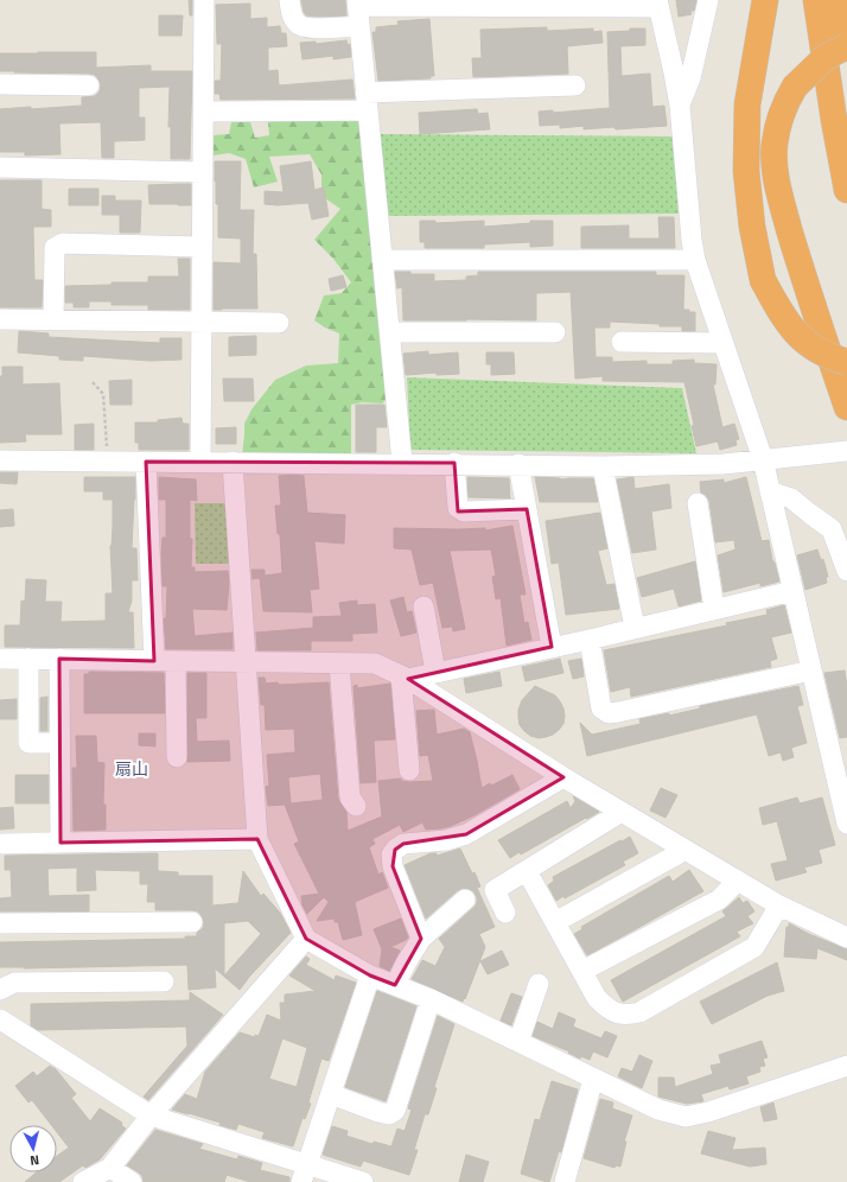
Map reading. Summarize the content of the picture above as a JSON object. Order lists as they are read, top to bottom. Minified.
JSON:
{"districts":["扇山"],"north":"bottom"}
